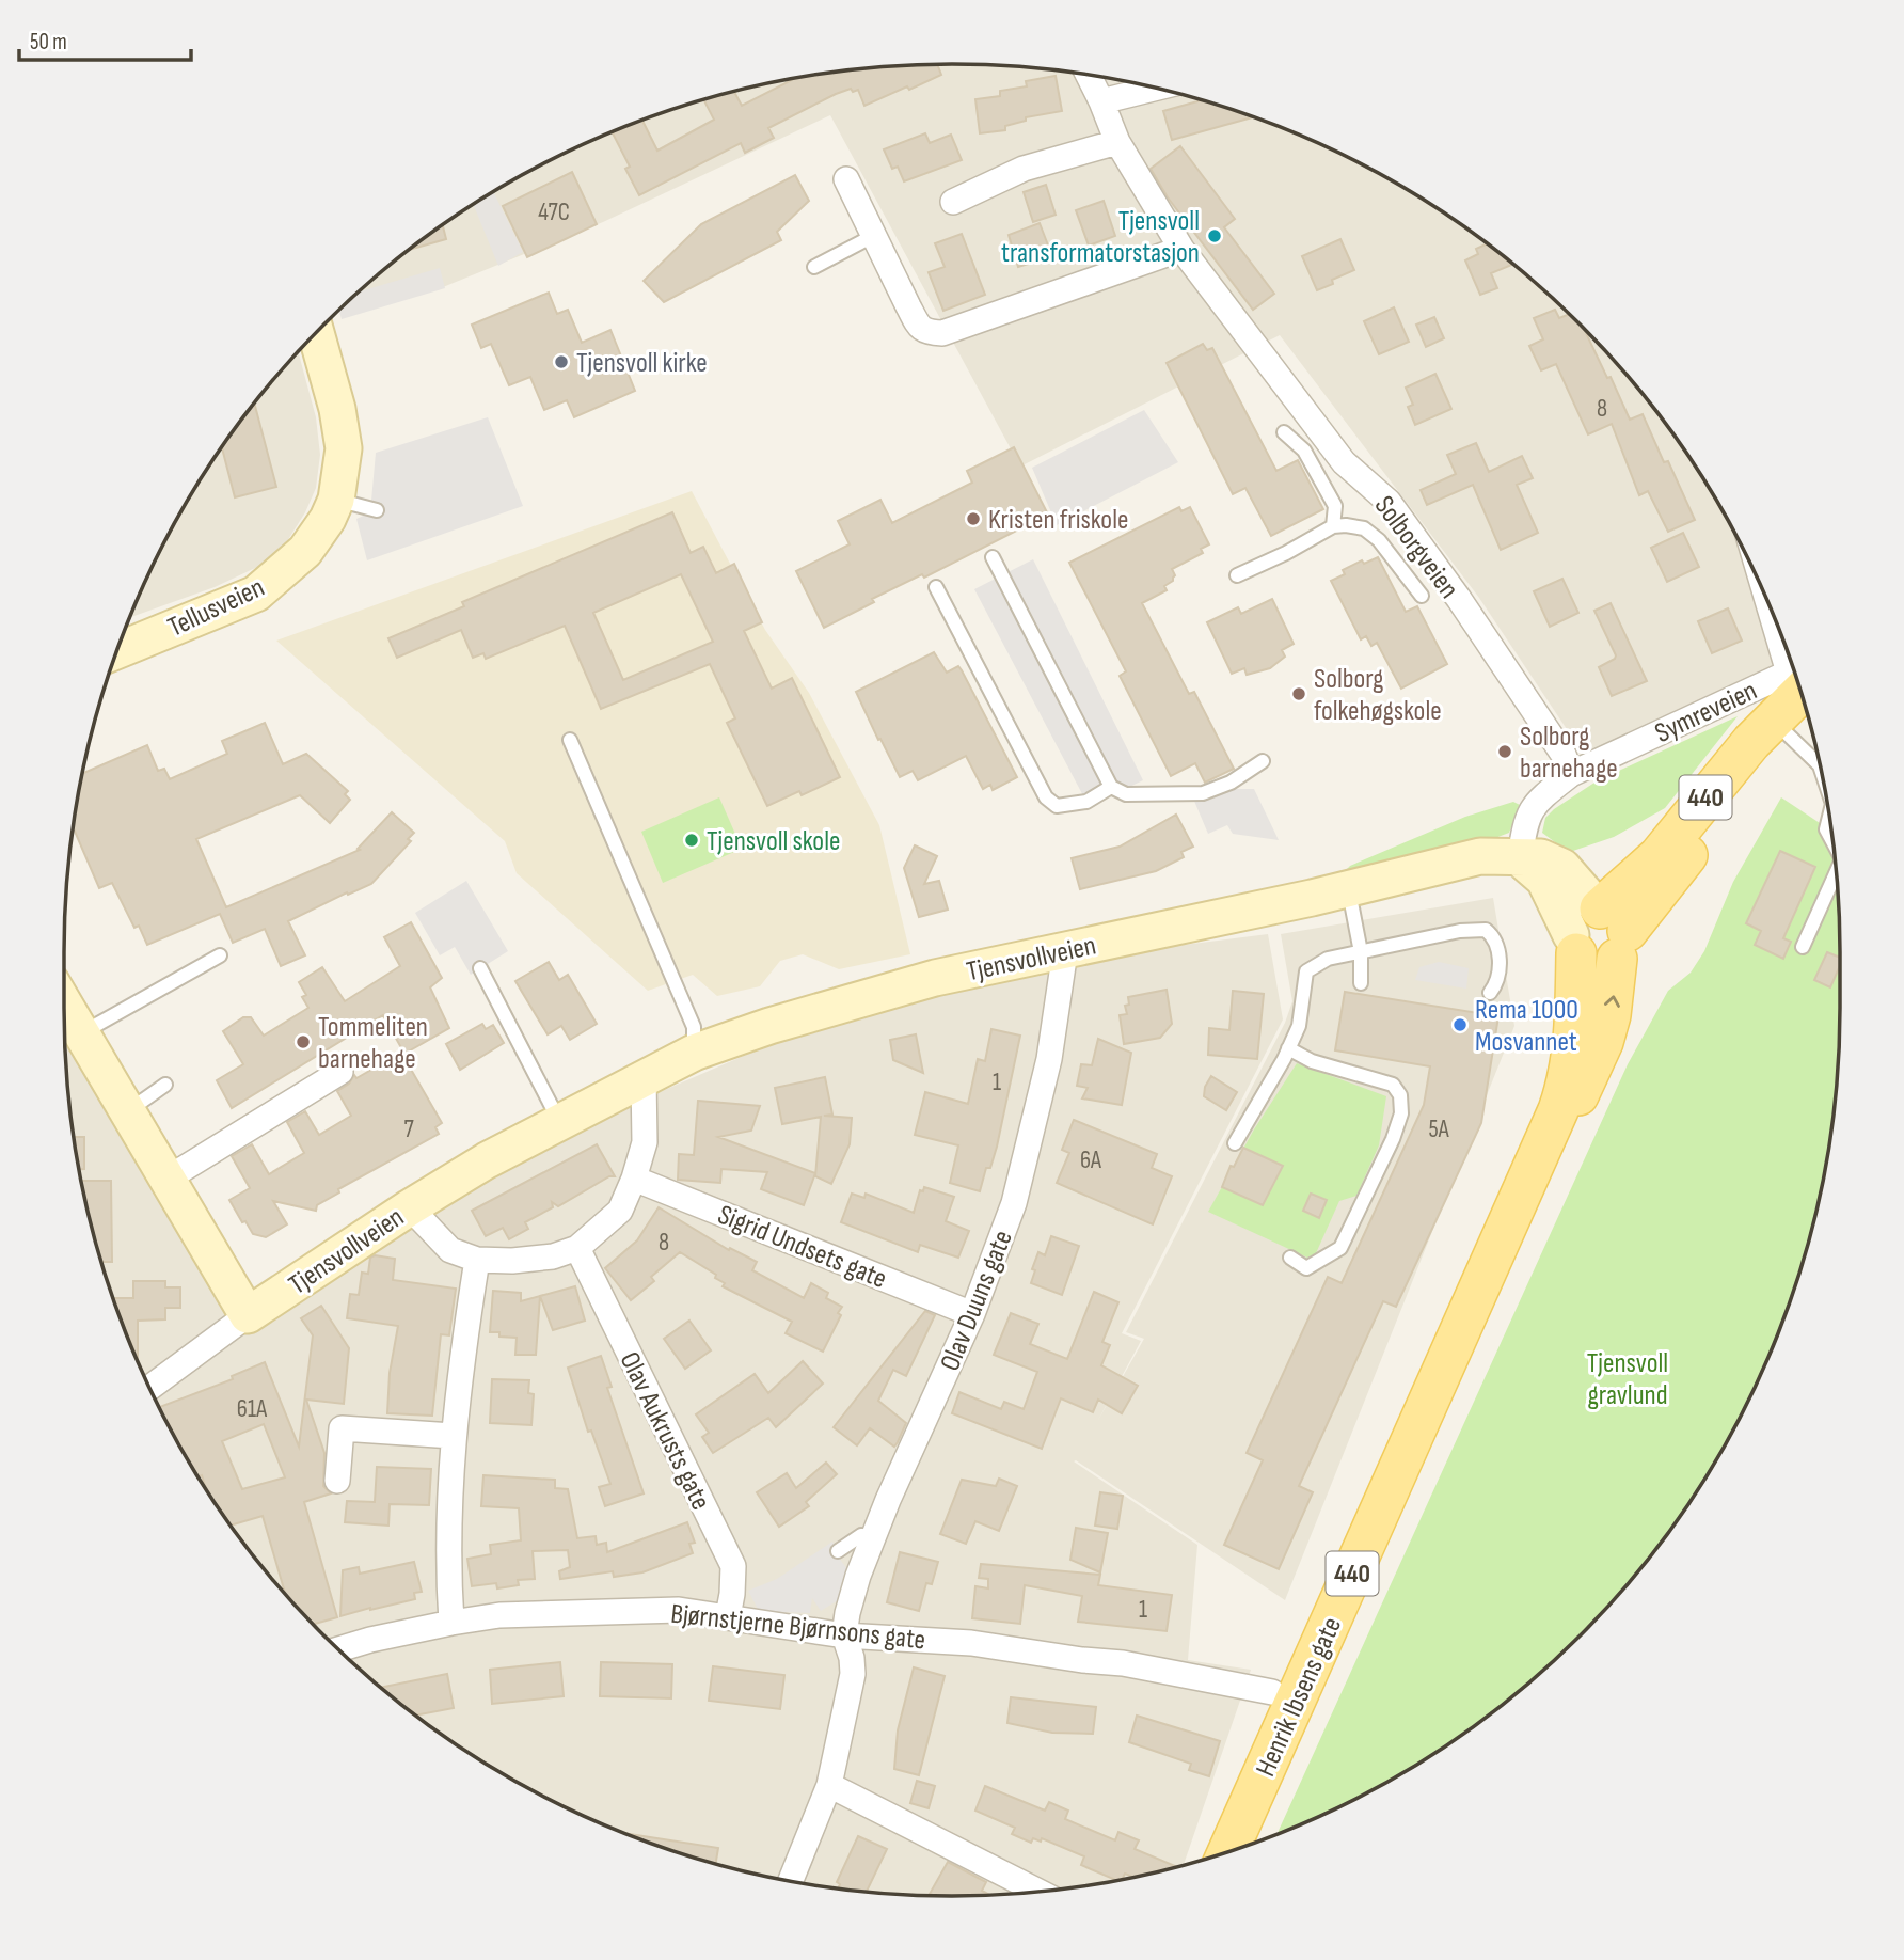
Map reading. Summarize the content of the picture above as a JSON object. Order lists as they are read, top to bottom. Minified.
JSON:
{"streets":{"main road":["440","Henrik Ibsens gate"],"street":["Solborgveien","Tellusveien","Symreveien","Tjensvollveien","Sigrid Undsets gate","Olav Duuns gate","Olav Aukrusts gate","Bjørnstjerne Bjørnsons gate"]},"crossings":[["Solborgveien","Symreveien"],["440","Tjensvollveien"],["440","Henrik Ibsens gate"],["Tjensvollveien","Olav Duuns gate"],["Tjensvollveien","Henrik Ibsens gate"],["Sigrid Undsets gate","Olav Duuns gate"],["Olav Duuns gate","Bjørnstjerne Bjørnsons gate"],["Olav Aukrusts gate","Bjørnstjerne Bjørnsons gate"]],"parks":["Tjensvoll gravlund"],"places":["Tjensvoll transformatorstasjon","Tjensvoll kirke","Kristen friskole","Solborg folkehøgskole","Solborg barnehage","Tjensvoll skole","Rema 1000 Mosvannet","Tommeliten barnehage"],"house_numbers":["47C","8","1","7","5A","6A","8","61A","1"],"scale_bar":"50 m"}
